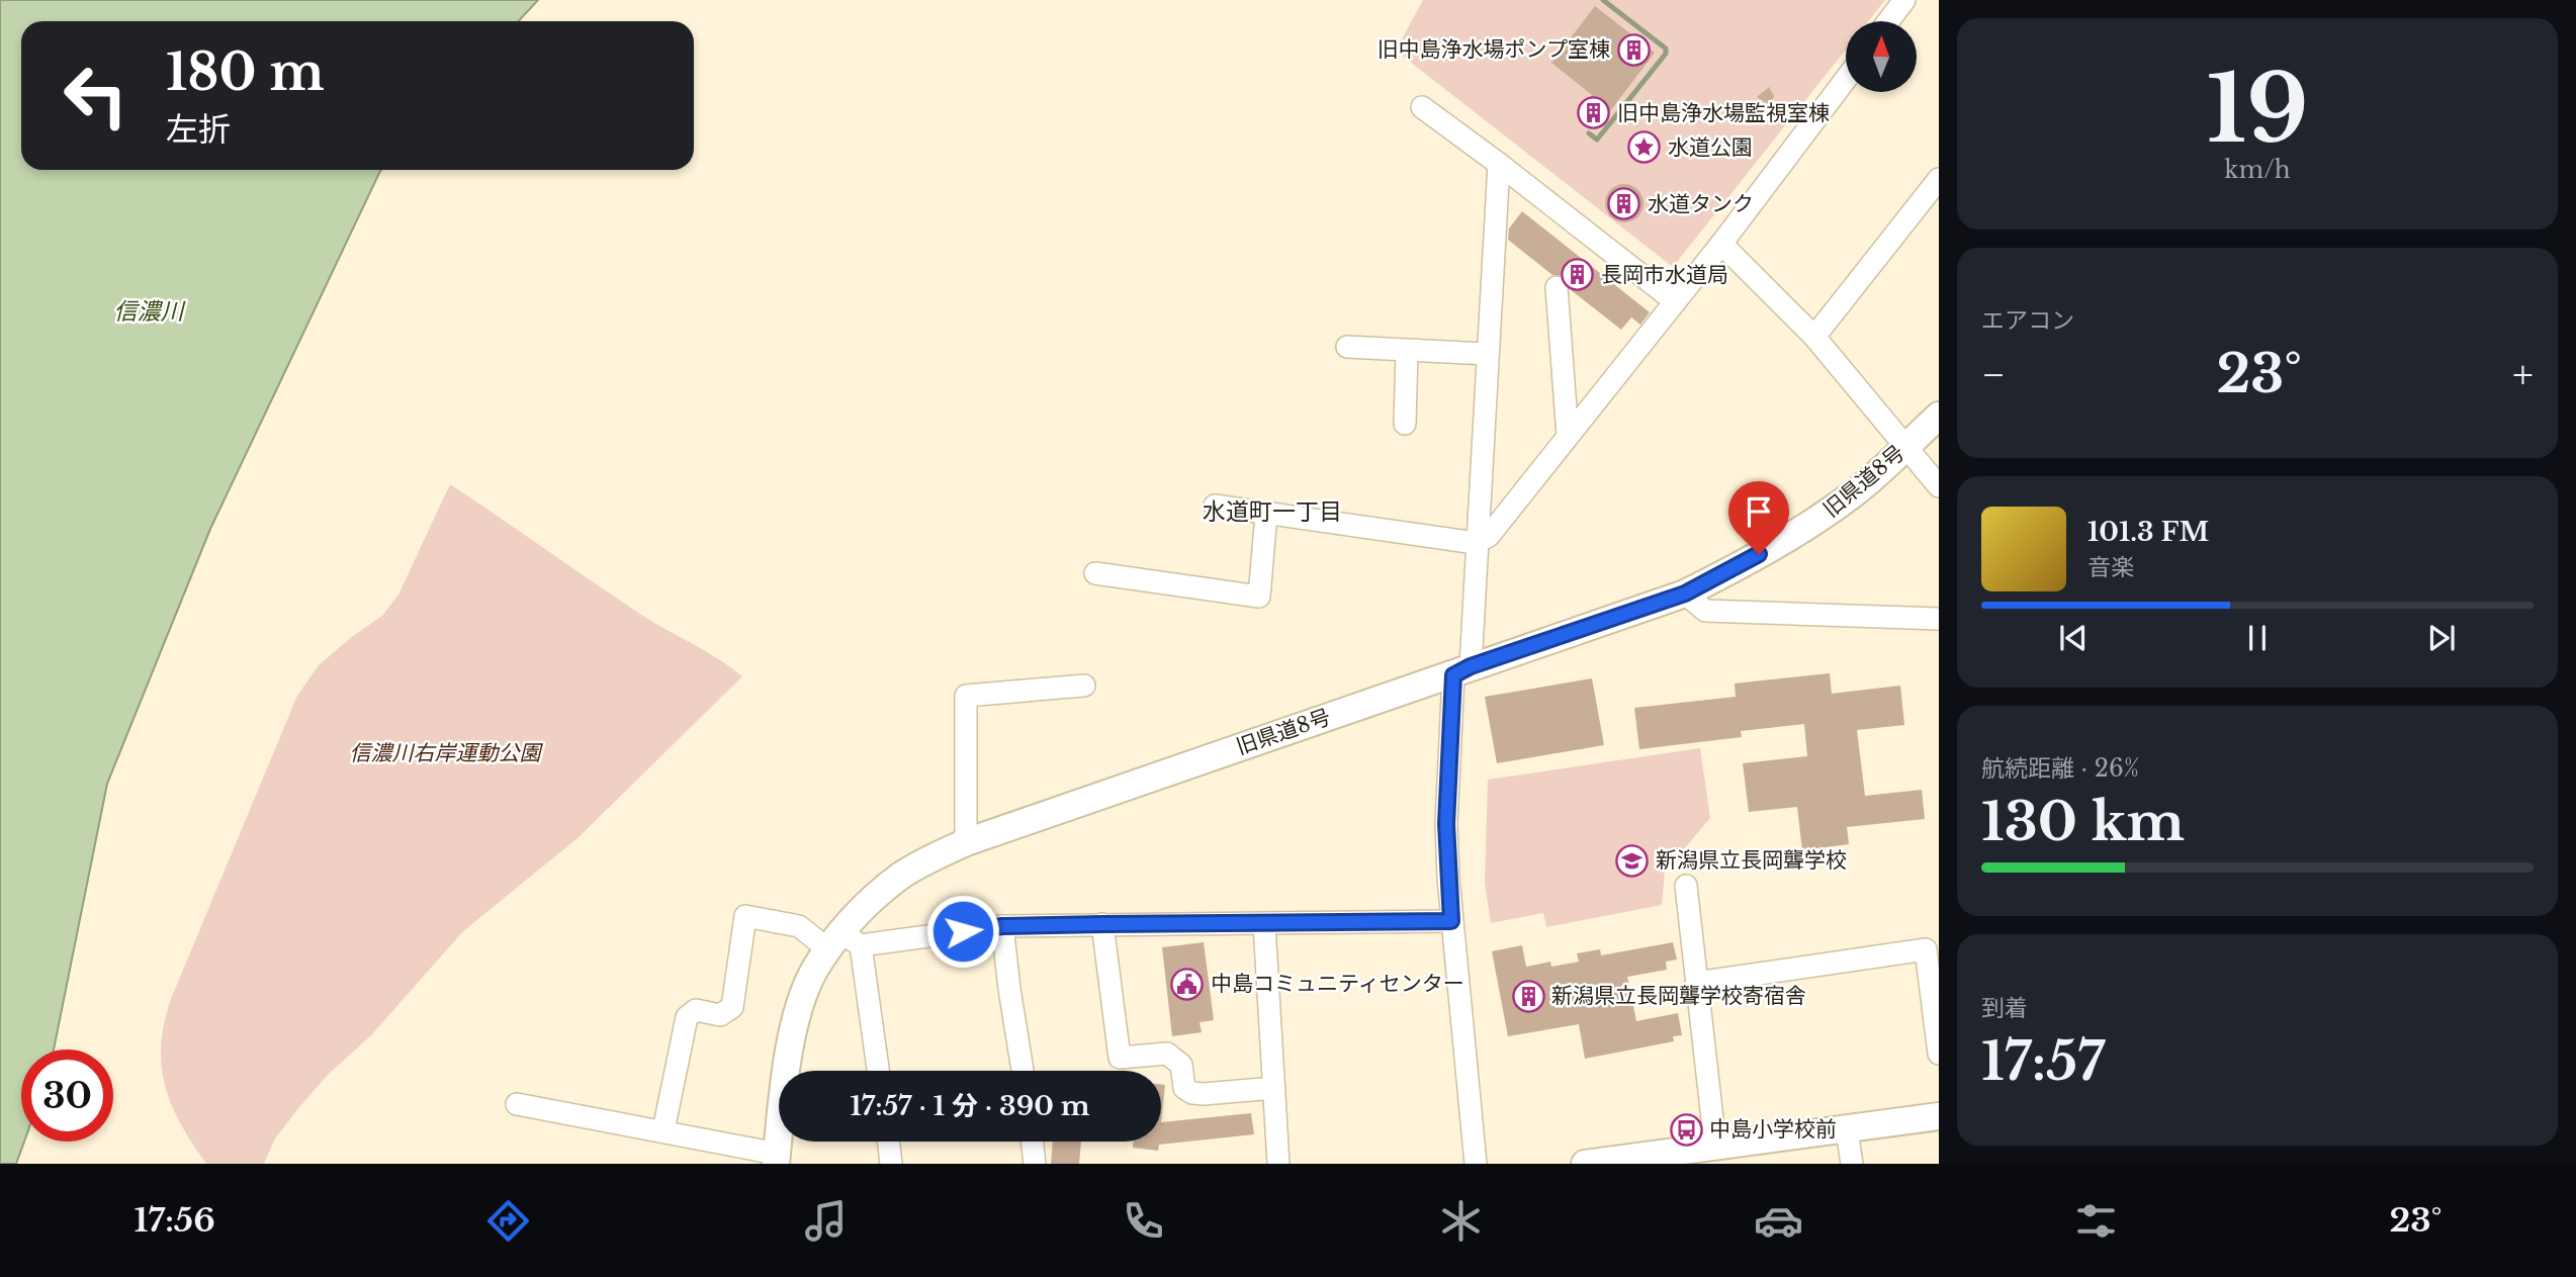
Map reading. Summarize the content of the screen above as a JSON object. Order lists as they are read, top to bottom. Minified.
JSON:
{"streets":{"street":["旧県道8号"]},"districts":["水道町一丁目"],"water":["信濃川"],"parks":["信濃川右岸運動公園"],"places":{"building":["旧中島浄水場ポンプ室棟","旧中島浄水場監視室棟","水道タンク","長岡市水道局","新潟県立長岡聾学校寄宿舎"],"place":["水道公園"],"school or university":["新潟県立長岡聾学校"],"public building":["中島コミュニティセンター"],"bus stop":["中島小学校前"]},"north":"top","page":{"tile":[["19","km/h"],"エアコン",["航続距離 · 26%","130 km"],["到着","17:57"]],"turn":["180 m","左折"],"heat":["−","23°","+"],"song":["101.3 FM","音楽"],"limit":"30","trip":"17:57 · 1 分 · 390 m","tabs":["17:56","23°"]}}
